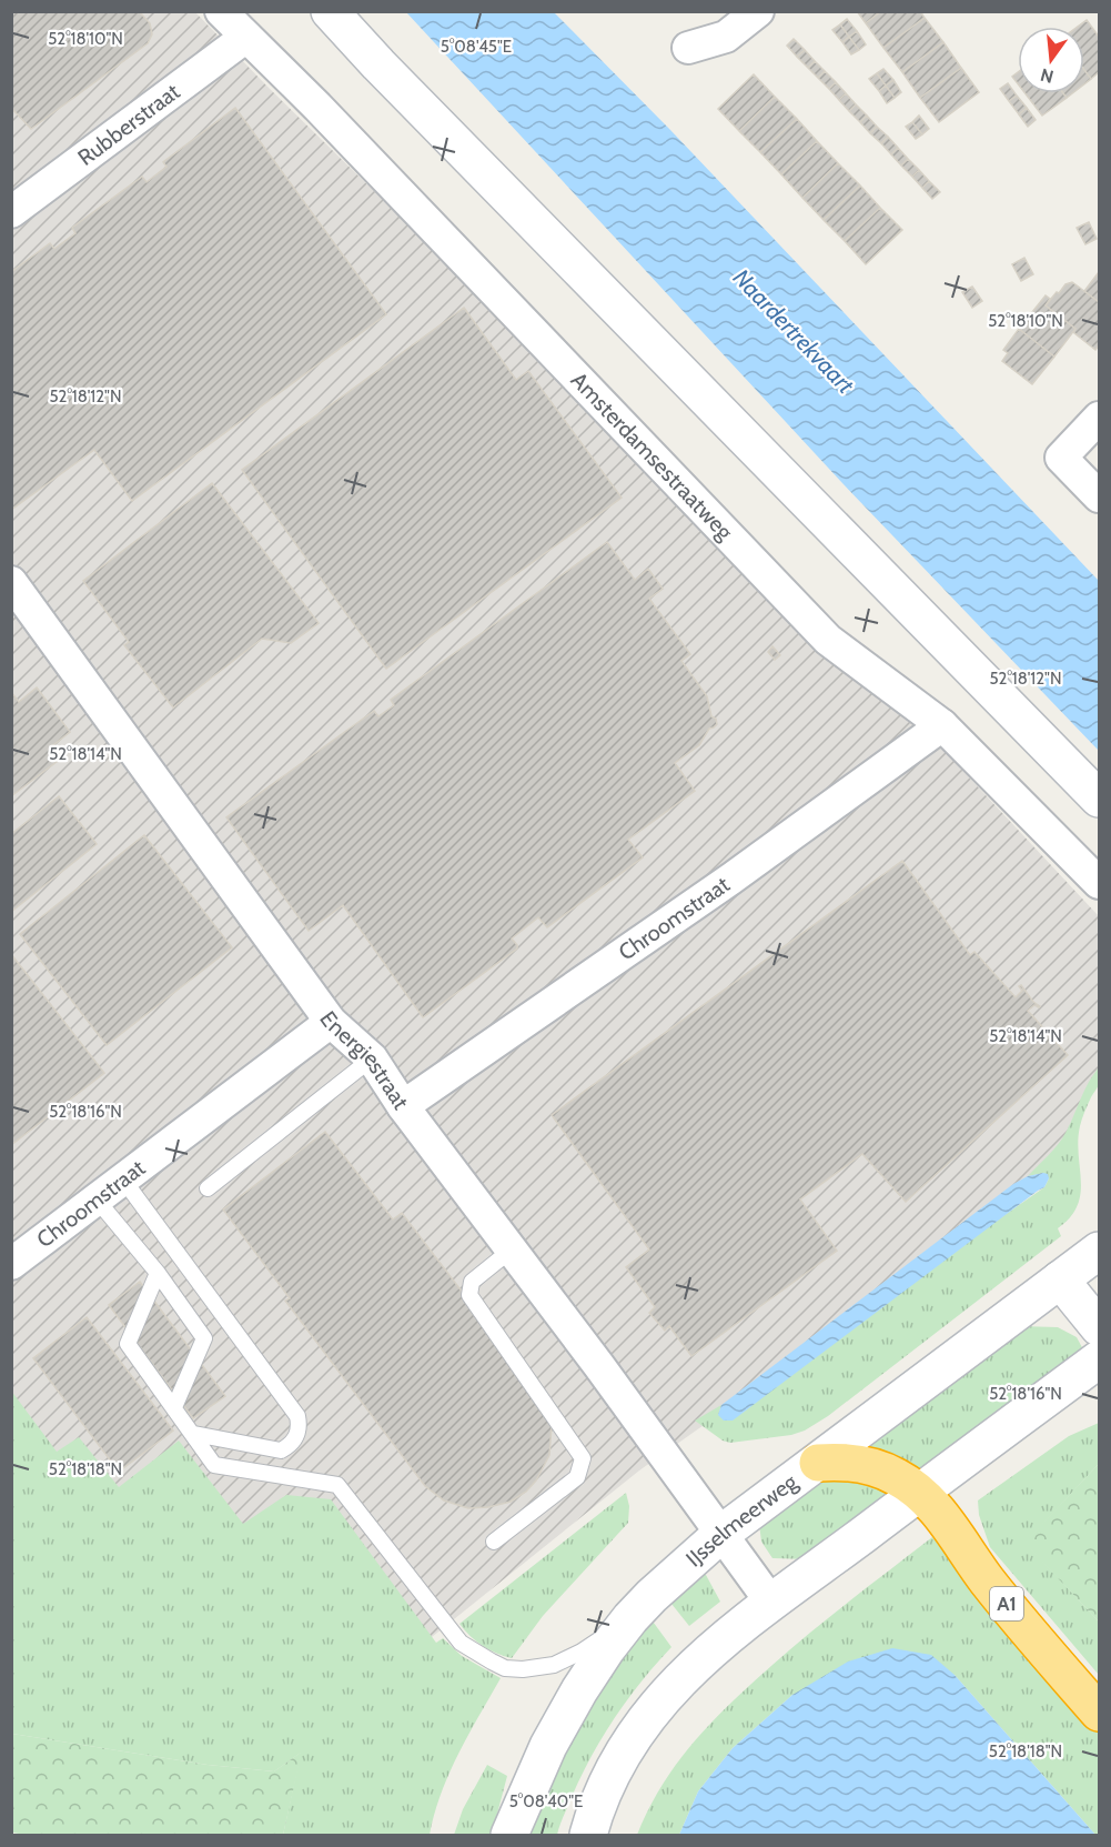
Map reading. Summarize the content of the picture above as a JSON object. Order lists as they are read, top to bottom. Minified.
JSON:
{"streets":{"highway":["A1"],"street":["Rubberstraat","Amsterdamsestraatweg","Chroomstraat","Energiestraat","IJsselmeerweg"]},"crossings":[["Rubberstraat","Amsterdamsestraatweg"],["Amsterdamsestraatweg","Chroomstraat"],["Chroomstraat","Energiestraat"],["Energiestraat","IJsselmeerweg"],["IJsselmeerweg","A1"]],"water":["Naardertrekvaart"],"north":"bottom","coordinates":["52°18'10\"N","5°08'45\"E","52°18'12\"N","52°18'14\"N","52°18'16\"N","52°18'18\"N","5°08'40\"E"]}
